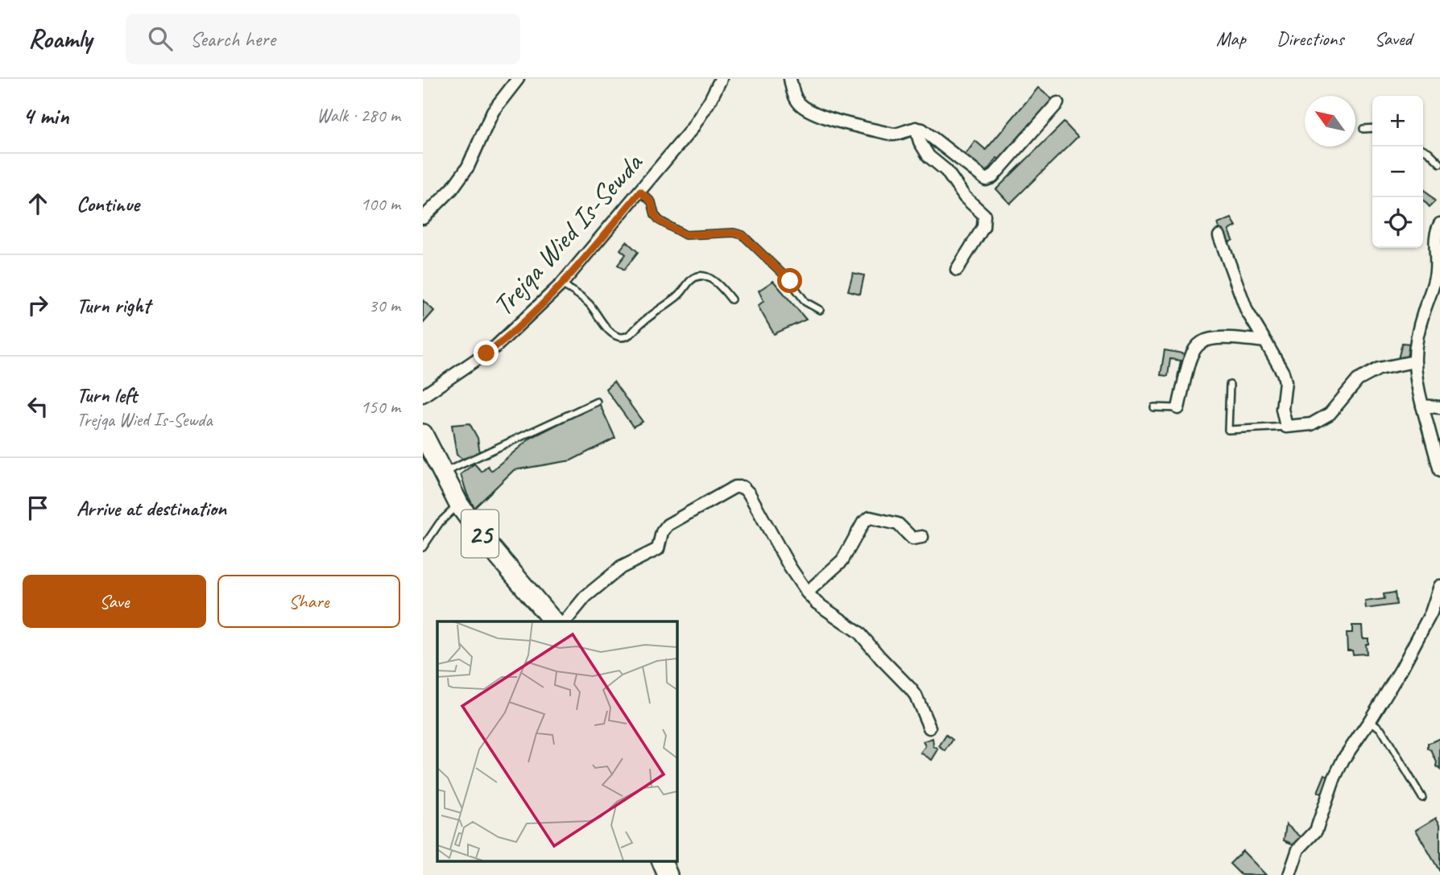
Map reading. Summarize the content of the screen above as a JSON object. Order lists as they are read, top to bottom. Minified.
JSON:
{"streets":{"main road":["25"],"street":["Trejqa Wied Is-Sewda"]},"north":"top left","page":{"header":"Roamly","search":"Search here","nav":["Map","Directions","Saved"],"heading":["4 min","Walk · 280 m"],"map_buttons":["+","−"],"list":[["Continue","100 m"],["Turn right","30 m"],["Turn left","Trejqa Wied Is-Sewda","150 m"],"Arrive at destination"],"buttons":["Save","Share"]}}
